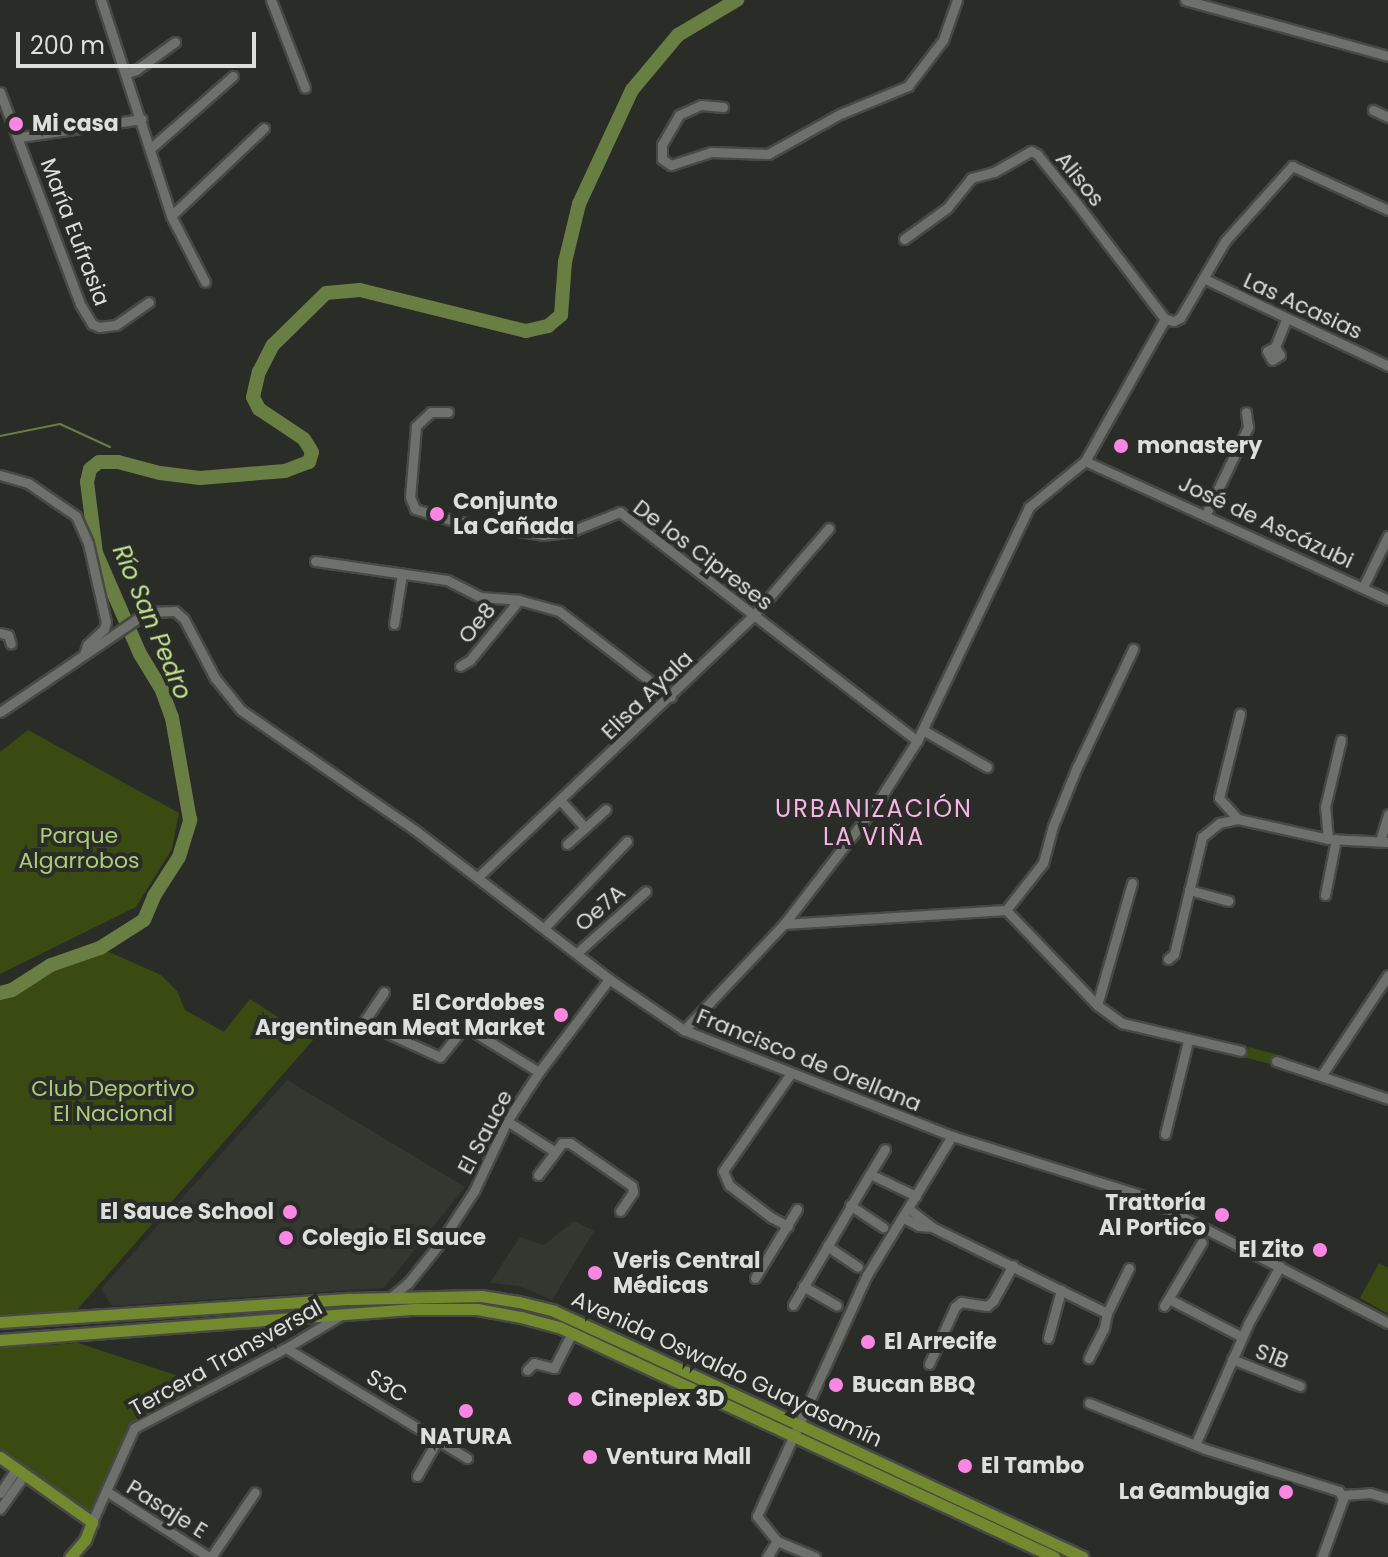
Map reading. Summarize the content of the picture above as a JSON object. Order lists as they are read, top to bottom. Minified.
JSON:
{"streets":{"main road":["Avenida Oswaldo Guayasamín"],"street":["Alisos","María Eufrasia","Las Acasias","José de Ascázubi","De los Cipreses","Oe8","Elisa Ayala","Oe7A","Francisco de Orellana","El Sauce","S1B","Tercera Transversal","S3C","Pasaje E"]},"crossings":[["De los Cipreses","Elisa Ayala"],["Elisa Ayala","Francisco de Orellana"],["Oe7A","Francisco de Orellana"],["Francisco de Orellana","El Sauce"],["El Sauce","Avenida Oswaldo Guayasamín"],["Tercera Transversal","Avenida Oswaldo Guayasamín"],["Tercera Transversal","S3C"],["Tercera Transversal","Pasaje E"]],"districts":["URBANIZACIÓN LA VIÑA"],"water":["Río San Pedro"],"parks":["Parque Algarrobos","Club Deportivo El Nacional"],"places":["Mi casa","monastery","Conjunto La Cañada","El Cordobes Argentinean Meat Market","El Sauce School","Trattoría Al Portico","Colegio El Sauce","El Zito","Veris Central Médicas","El Arrecife","Bucan BBQ","Cineplex 3D","NATURA","Ventura Mall","El Tambo","La Gambugia"],"scale_bar":"200 m"}
